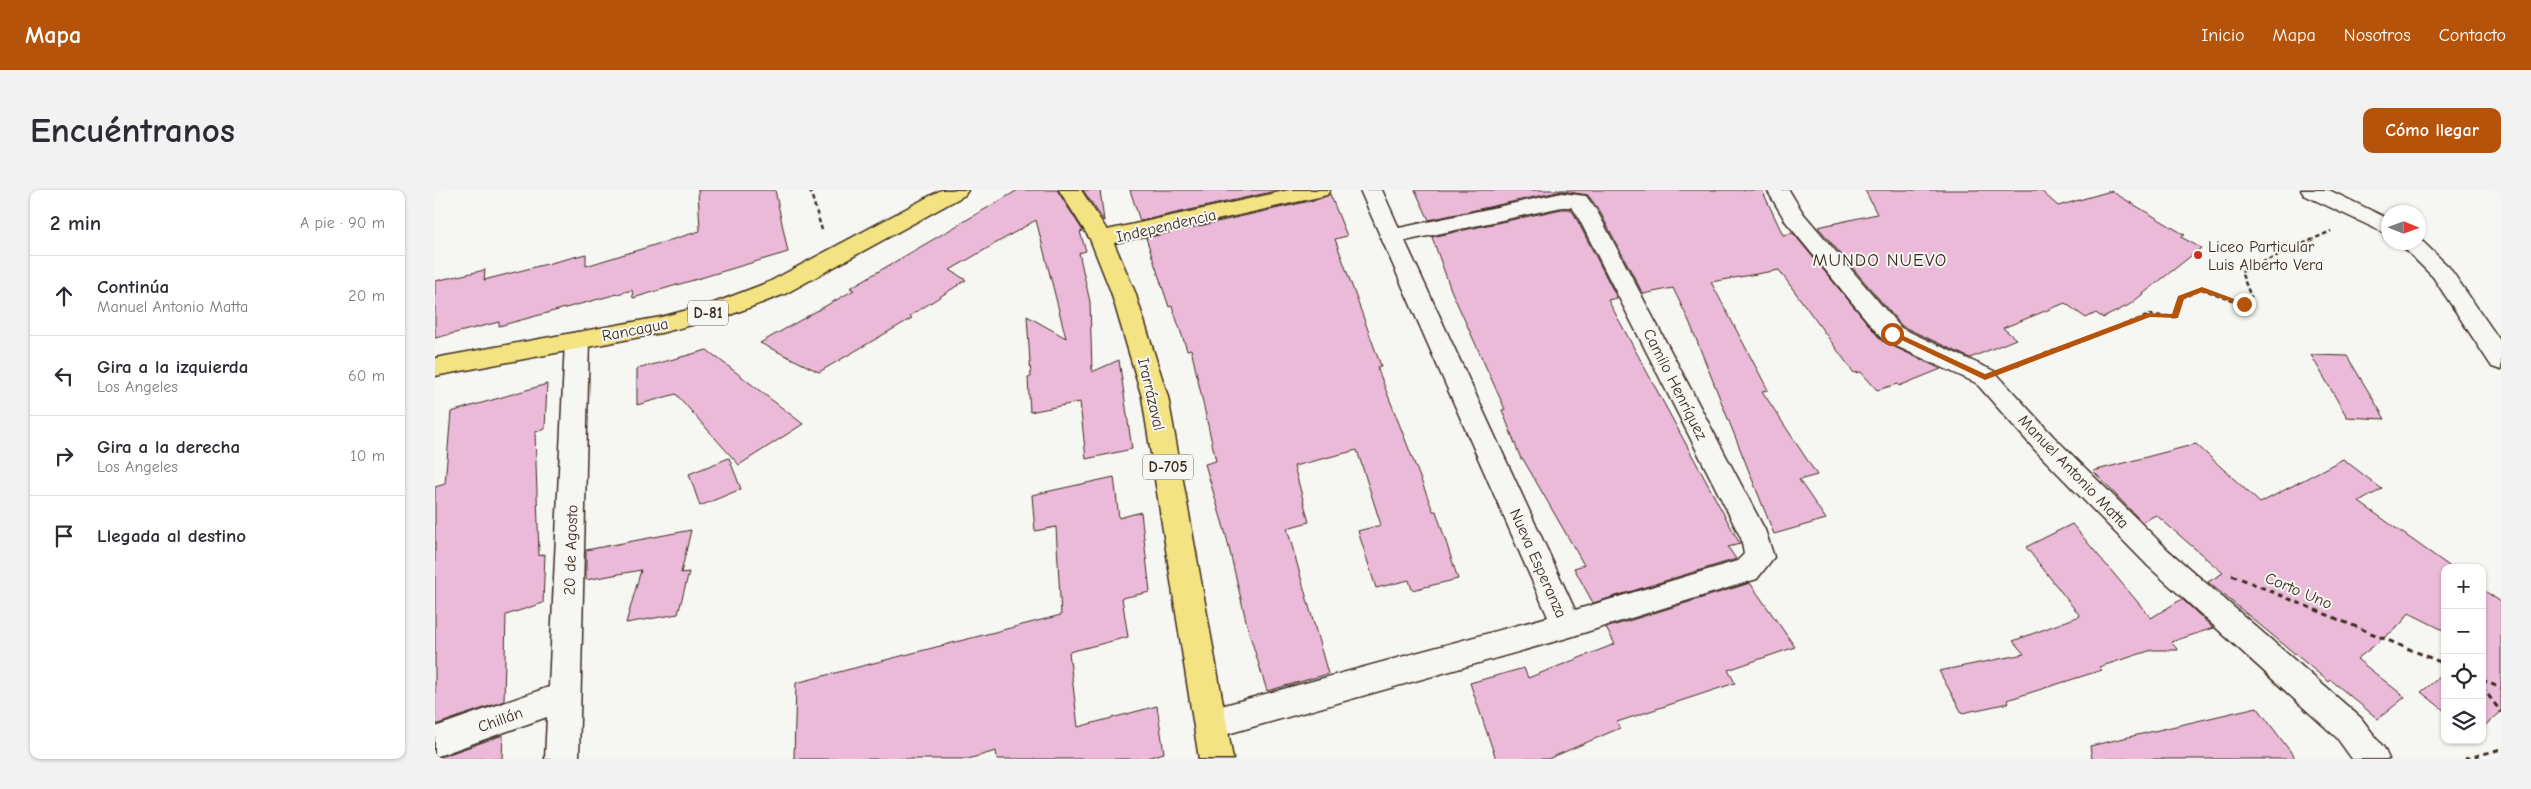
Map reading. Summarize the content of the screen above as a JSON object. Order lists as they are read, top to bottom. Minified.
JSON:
{"streets":{"main road":["Independencia","D-81","Rancagua","Irarrázaval","D-705"],"street":["Camilo Henríquez","Manuel Antonio Matta","20 de Agosto","Nueva Esperanza","Chillán"],"path":["Corto Uno"]},"crossings":[["Independencia","Irarrázaval"],["Rancagua","20 de Agosto"],["Camilo Henríquez","Nueva Esperanza"],["Irarrázaval","Nueva Esperanza"],["20 de Agosto","Chillán"]],"districts":["MUNDO NUEVO"],"places":["Liceo Particular Luis Alberto Vera"],"north":"right","page":{"header":"Mapa","nav":["Inicio","Mapa","Nosotros","Contacto"],"buttons":"Cómo llegar","title":"Encuéntranos","heading":["2 min","A pie · 90 m"],"list":[["Continúa","Manuel Antonio Matta","20 m"],["Gira a la izquierda","Los Angeles","60 m"],["Gira a la derecha","Los Angeles","10 m"],"Llegada al destino"],"map_buttons":["+","−"]}}
